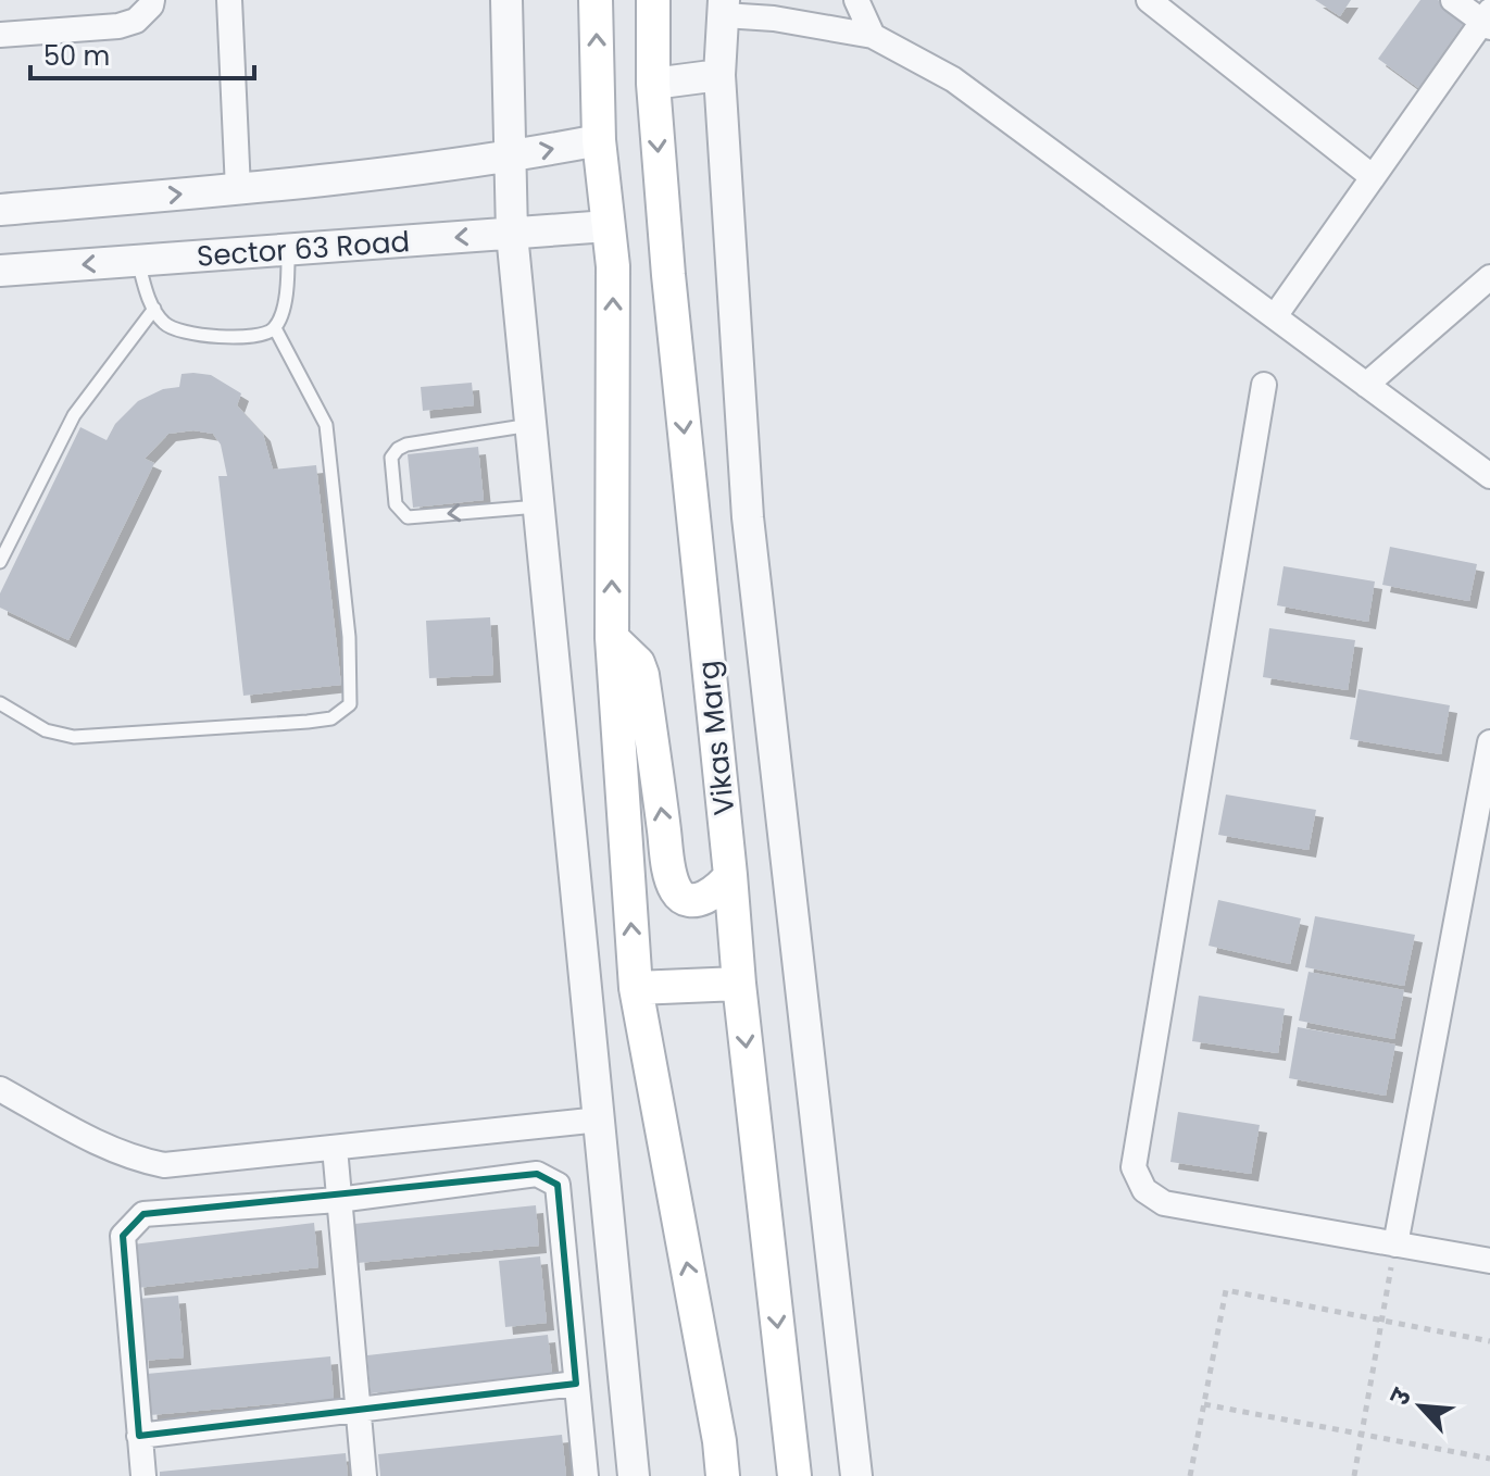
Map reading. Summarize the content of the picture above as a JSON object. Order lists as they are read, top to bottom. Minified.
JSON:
{"streets":{"main road":["Vikas Marg"],"street":["Sector 63 Road"]},"scale_bar":"50 m","north":"top left"}
